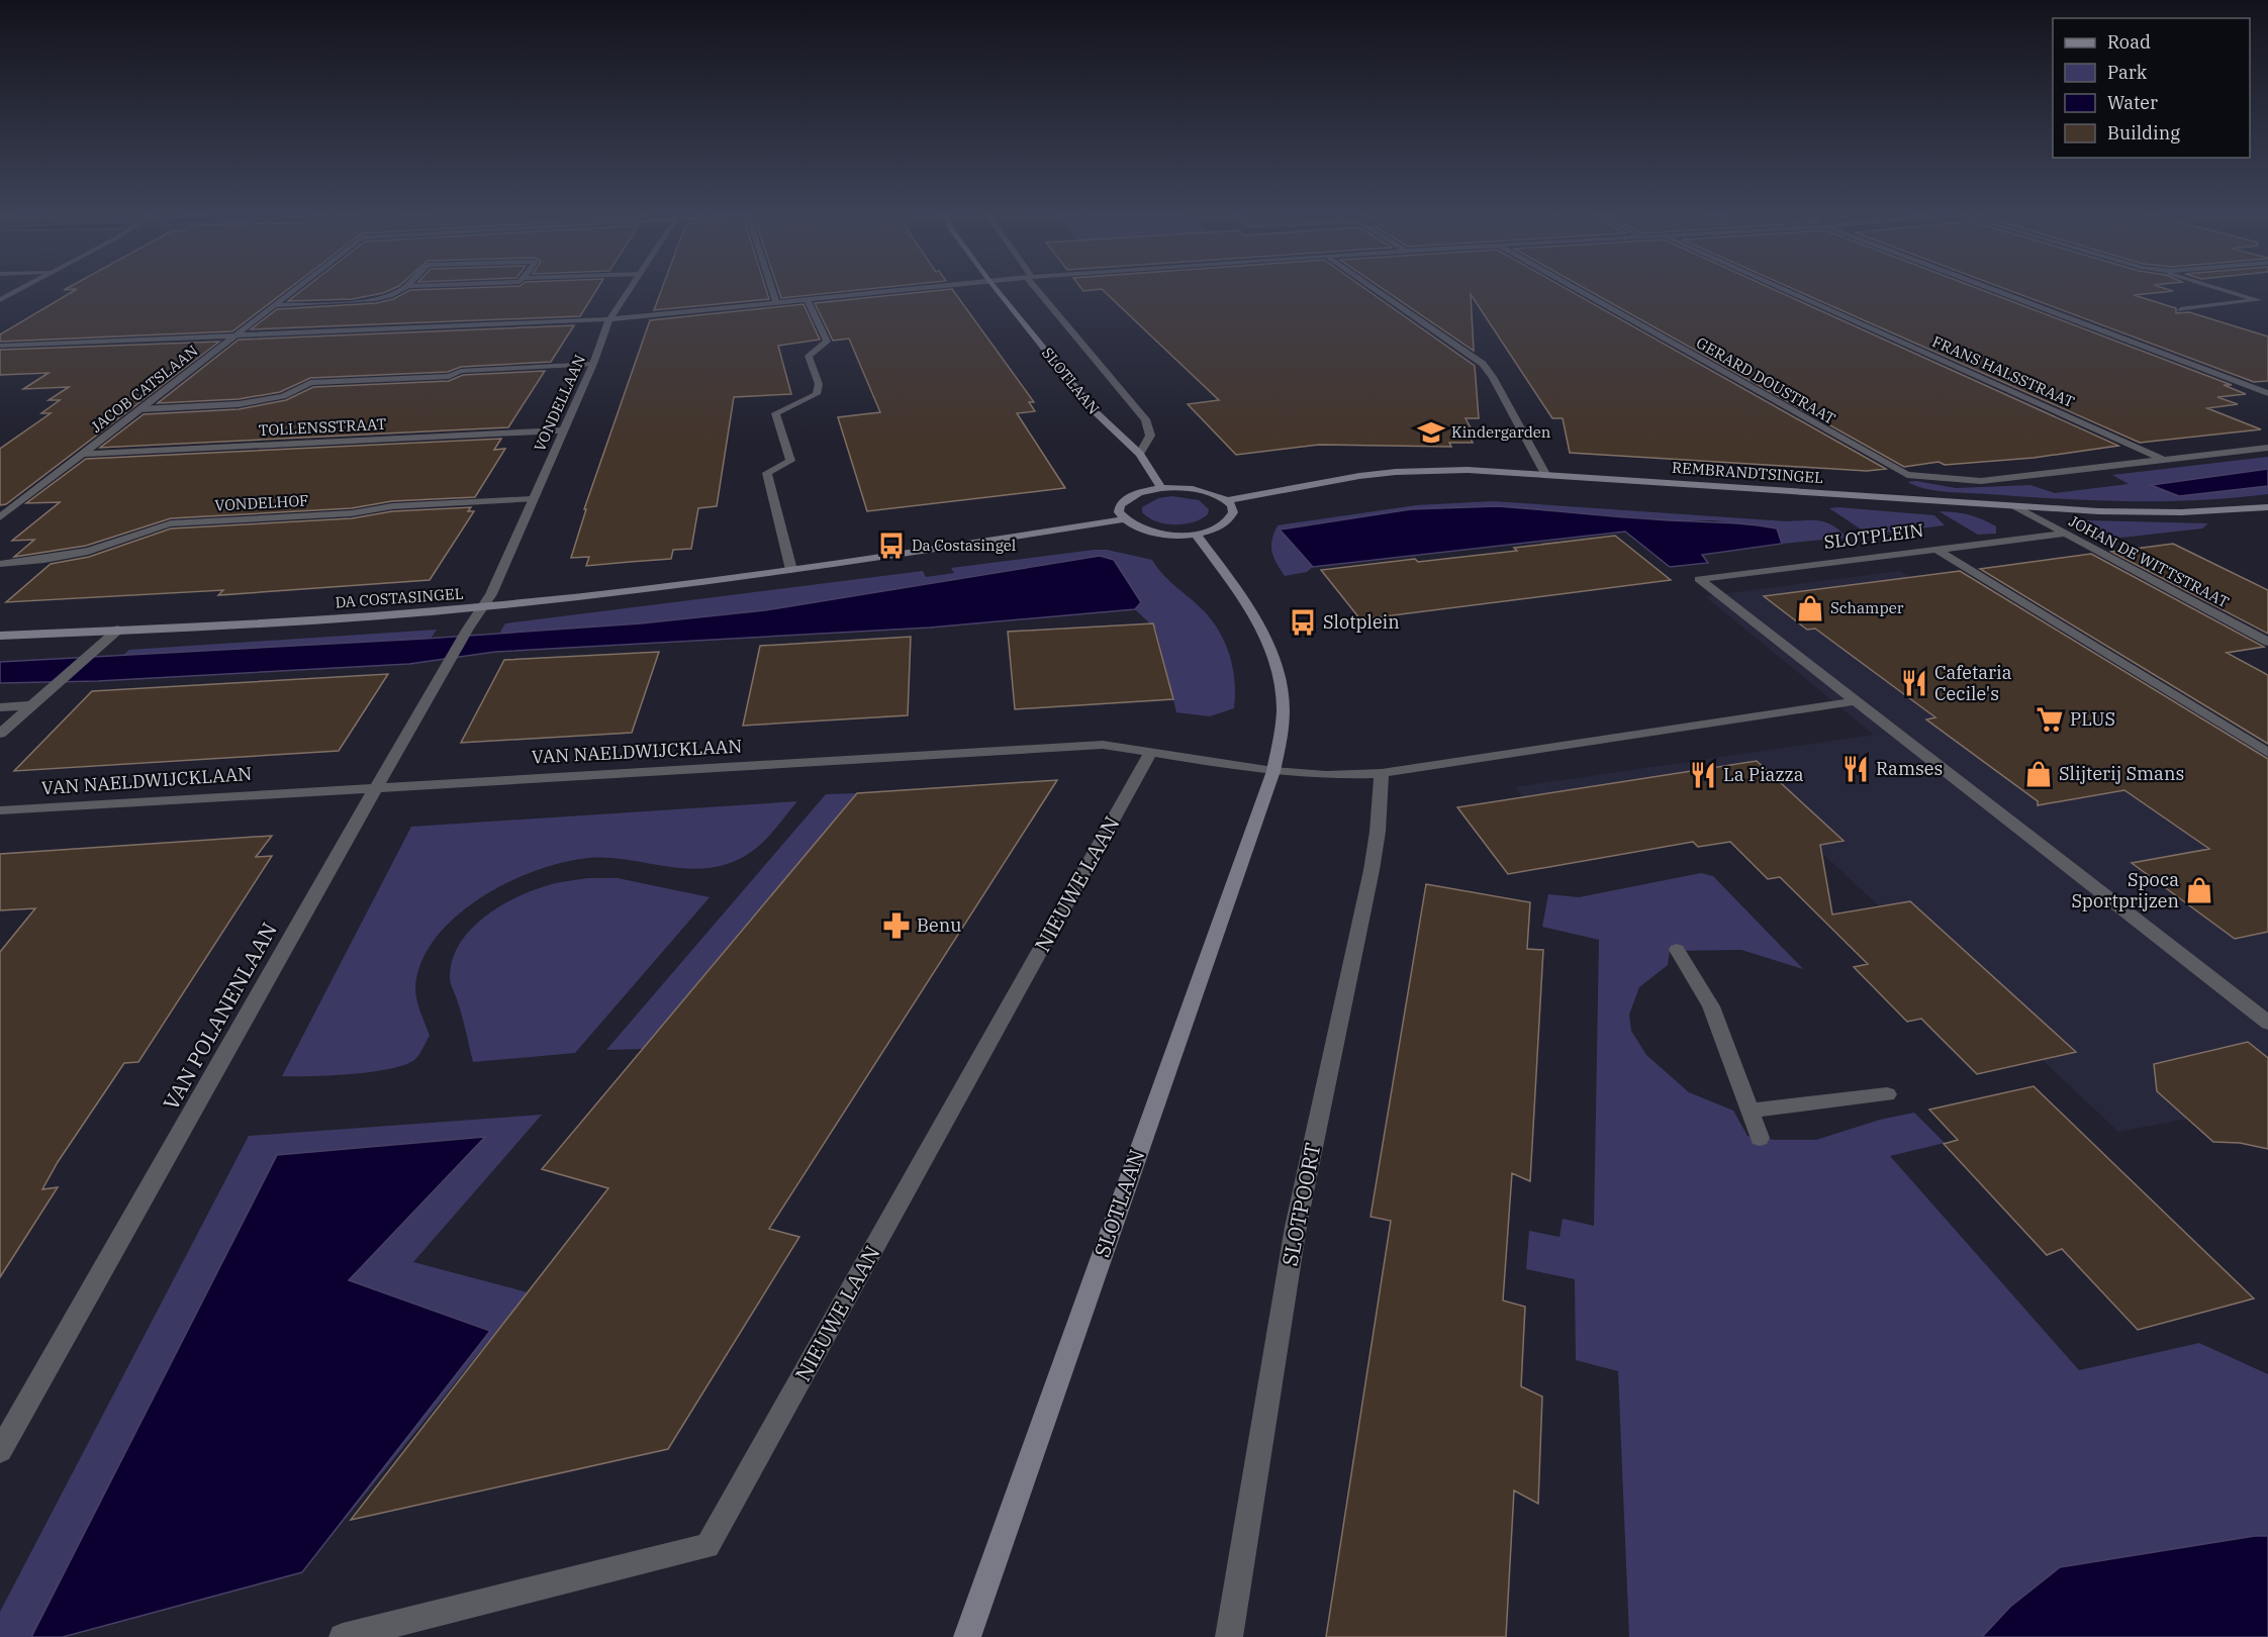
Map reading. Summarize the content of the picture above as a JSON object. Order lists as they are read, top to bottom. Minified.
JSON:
{"streets":{"street":["FRANS HALSSTRAAT","SLOTLAAN","GERARD DOUSTRAAT","JACOB CATSLAAN","VONDELLAAN","TOLLENSSTRAAT","REMBRANDTSINGEL","VONDELHOF","SLOTPLEIN","JOHAN DE WITTSTRAAT","DA COSTASINGEL","VAN NAELDWIJCKLAAN","NIEUWE LAAN","VAN POLANENLAAN","SLOTPOORT"]},"crossings":[["FRANS HALSSTRAAT","GERARD DOUSTRAAT"],["SLOTLAAN","VAN NAELDWIJCKLAAN"],["JACOB CATSLAAN","TOLLENSSTRAAT"],["VONDELLAAN","TOLLENSSTRAAT"],["VONDELLAAN","VONDELHOF"],["VONDELLAAN","DA COSTASINGEL"],["VONDELLAAN","VAN POLANENLAAN"],["REMBRANDTSINGEL","JOHAN DE WITTSTRAAT"],["DA COSTASINGEL","VAN POLANENLAAN"],["VAN NAELDWIJCKLAAN","NIEUWE LAAN"],["VAN NAELDWIJCKLAAN","VAN POLANENLAAN"]],"places":{"school or university":["Kindergarden"],"bus stop":["Da Costasingel","Slotplein"],"shop":["Schamper","Slijterij Smans","Spoca Sportprijzen"],"restaurant":["Cafetaria Cecile's","Ramses","La Piazza"],"supermarket":["PLUS"],"pharmacy":["Benu"]},"legend":["Road","Park","Water","Building"]}
